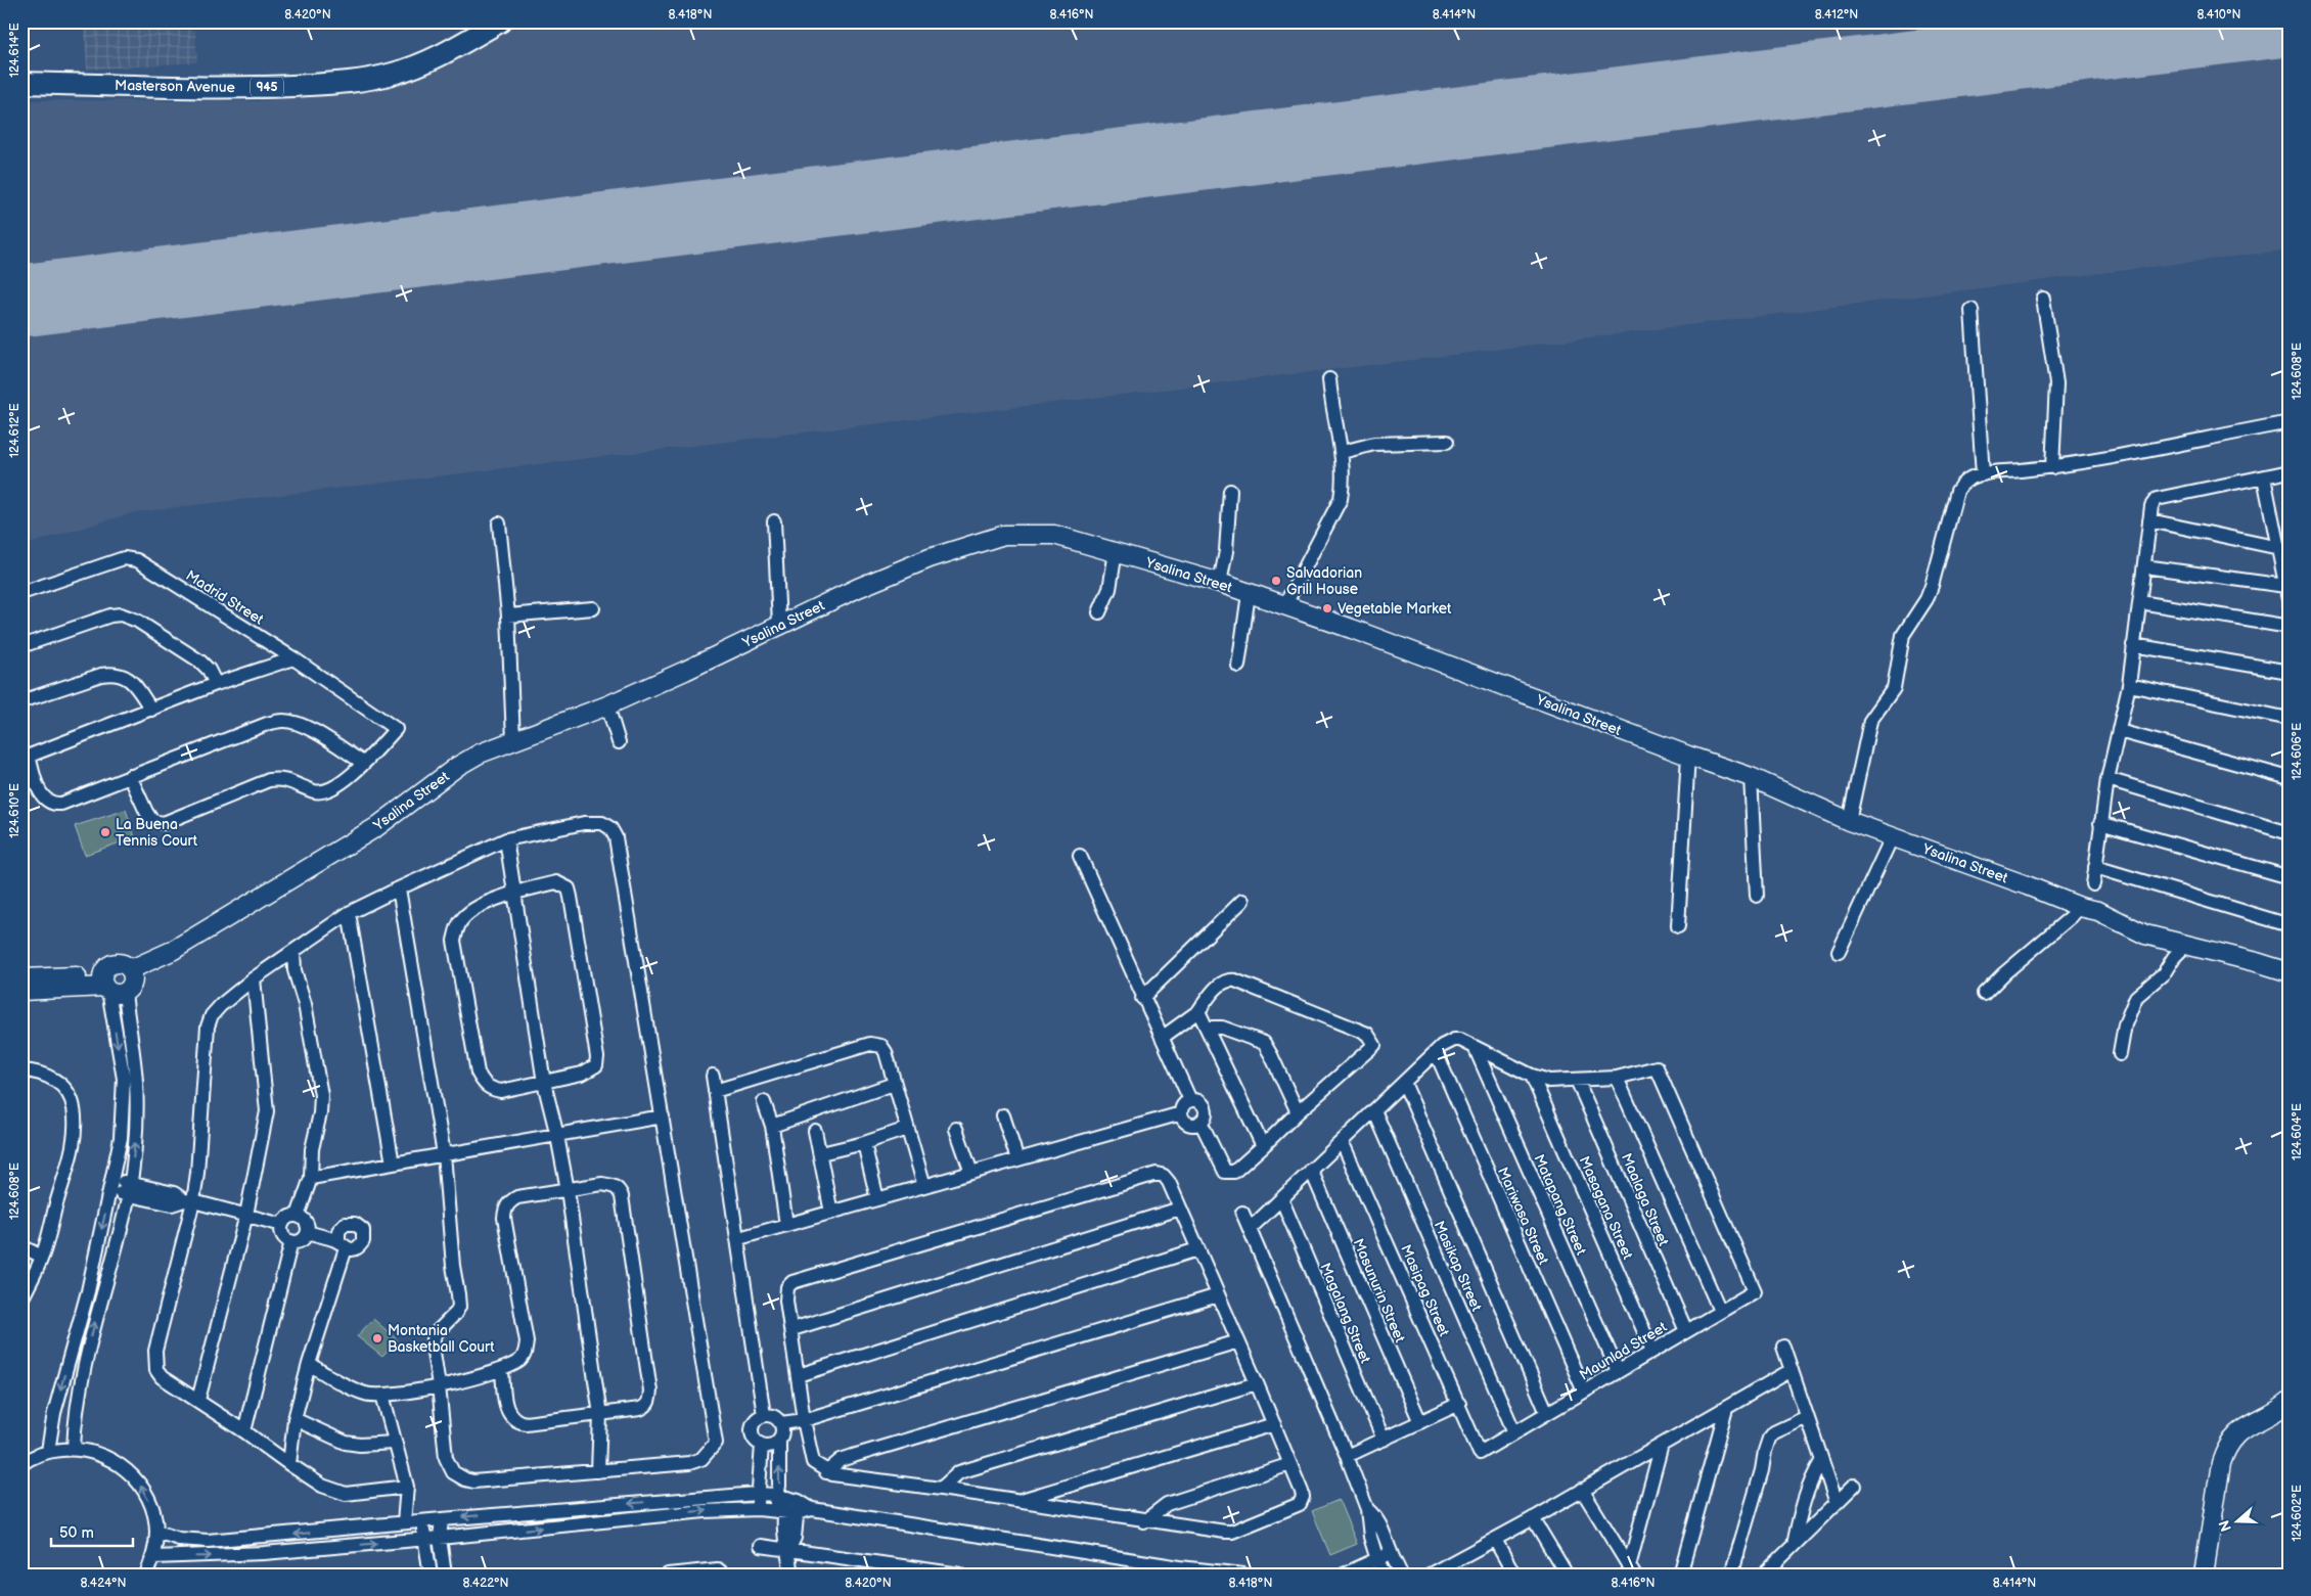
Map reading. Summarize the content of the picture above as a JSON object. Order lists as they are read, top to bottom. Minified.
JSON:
{"streets":{"main road":["Masterson Avenue","945"],"street":["Ysalina Street","Madrid Street","Maalaga Street","Matapang Street","Masagana Street","Mariwasa Street","Masikap Street","Masunurin Street","Masipag Street","Magalang Street","Maunlad Street"]},"crossings":[["Maalaga Street","Maunlad Street"],["Matapang Street","Maunlad Street"],["Masagana Street","Maunlad Street"],["Mariwasa Street","Maunlad Street"],["Masikap Street","Maunlad Street"],["Masipag Street","Maunlad Street"]],"places":["Salvadorian Grill House","Vegetable Market","La Buena Tennis Court","Montania Basketball Court"],"scale_bar":"50 m","north":"left","coordinates":["8.420°N","8.418°N","8.416°N","8.414°N","8.412°N","8.410°N","124.614°E","124.608°E","124.612°E","124.606°E","124.610°E","124.604°E","124.602°E","8.424°N","8.422°N"]}
